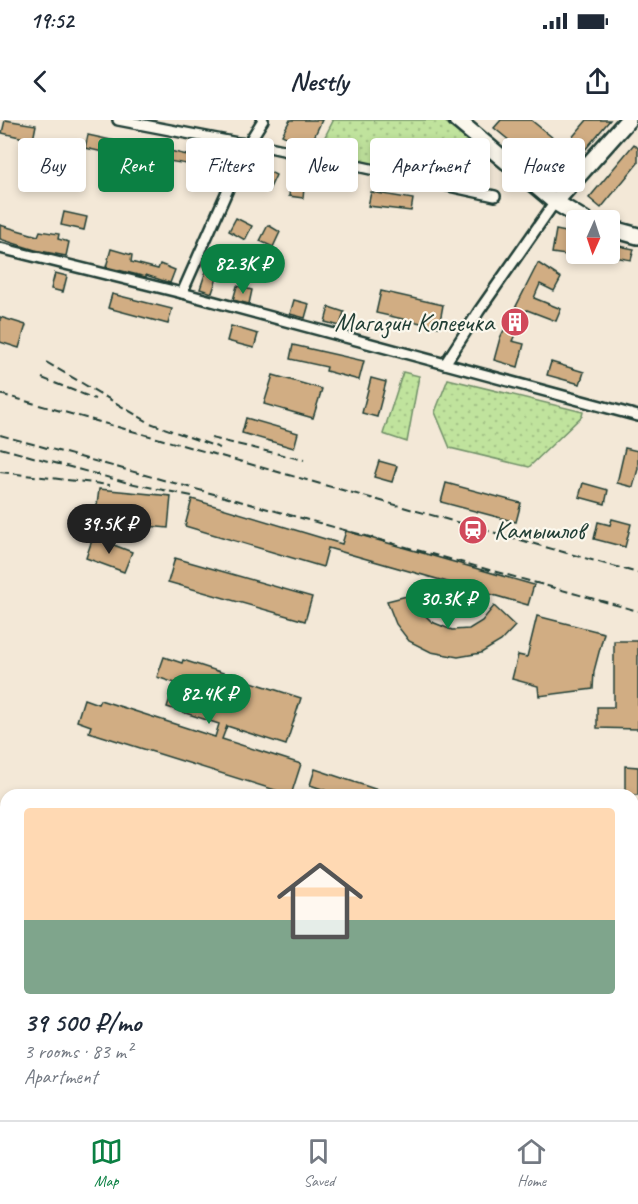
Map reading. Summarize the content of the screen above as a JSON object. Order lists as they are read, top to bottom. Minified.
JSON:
{"places":{"building":["Магазин Копеечка"],"station":["Камышлов"]},"north":"bottom","page":{"status":"19:52","header":"Nestly","chip":["Buy","Rent","Filters","New","Apartment","House"],"price":["82.3K ₽","39.5K ₽","30.3K ₽","82.4K ₽"],"list":[{"name":"39 500 ₽/mo","note":"3 rooms · 83 m² · Apartment"}],"tabs":["Map","Saved","Home"]}}
